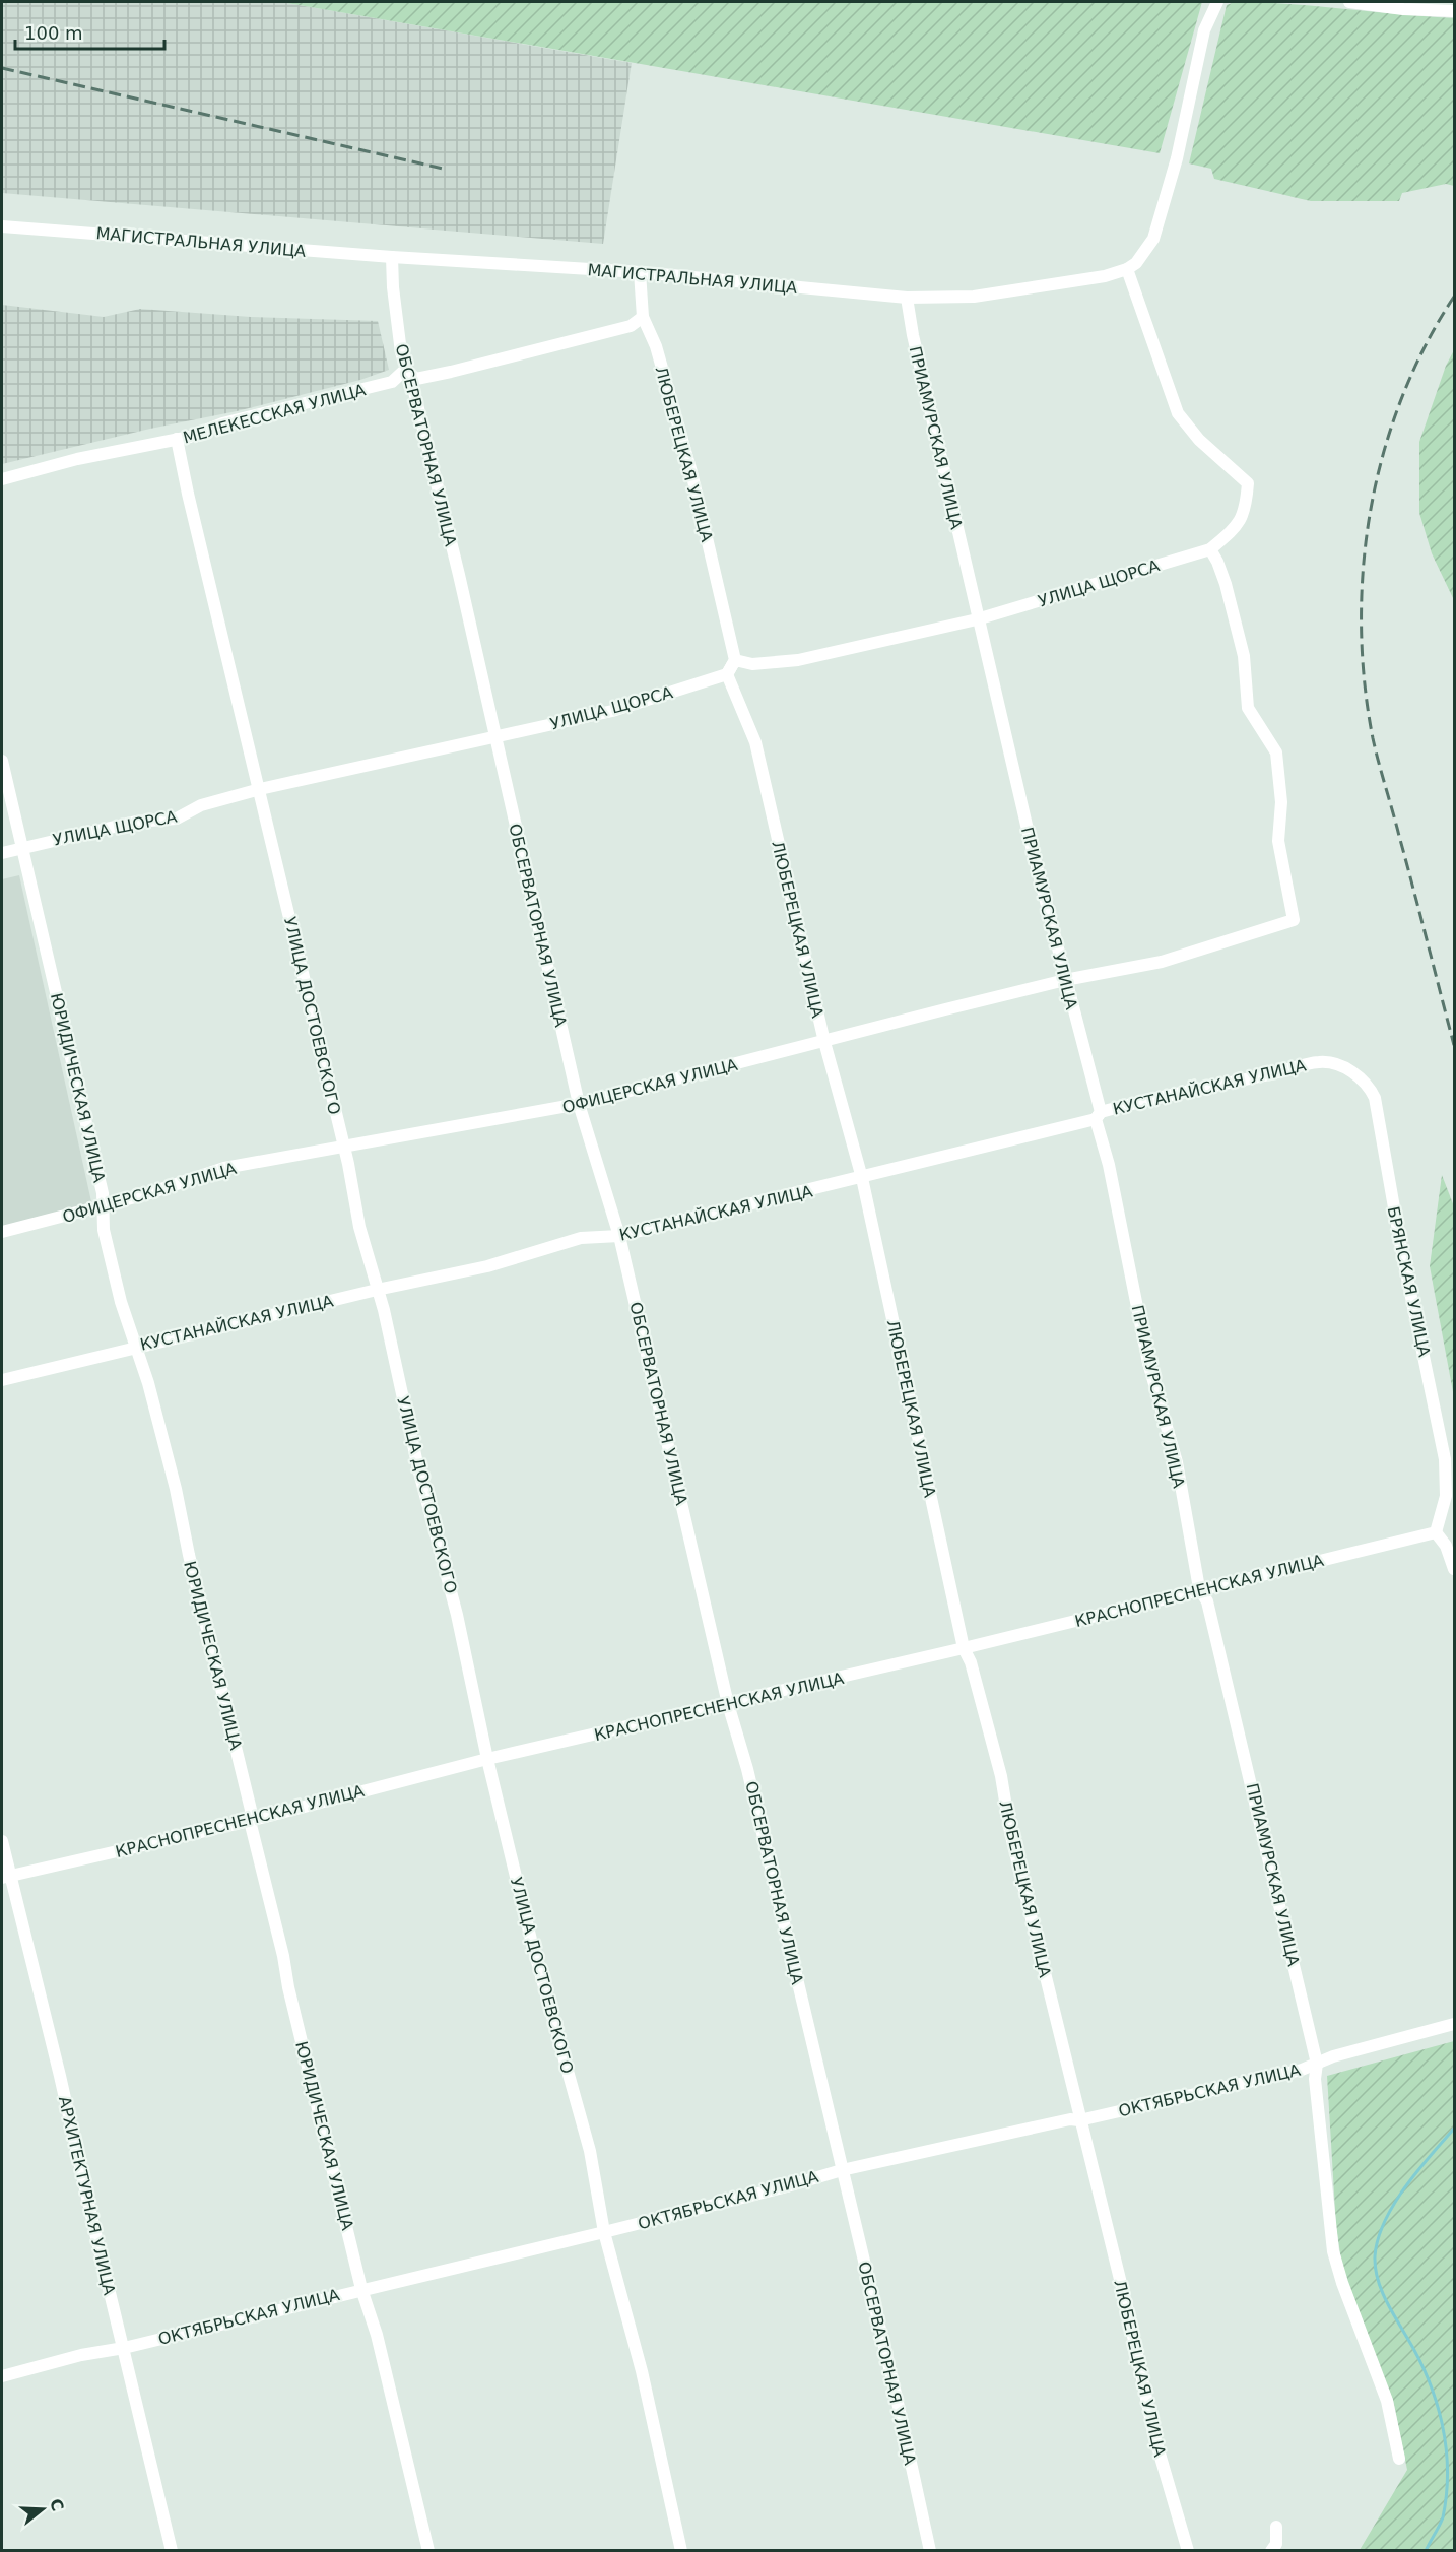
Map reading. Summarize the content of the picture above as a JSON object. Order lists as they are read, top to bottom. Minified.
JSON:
{"streets":{"street":["МАГИСТРАЛЬНАЯ УЛИЦА","МЕЛЕКЕССКАЯ УЛИЦА","ПРИАМУРСКАЯ УЛИЦА","ОБСЕРВАТОРНАЯ УЛИЦА","ЛЮБЕРЕЦКАЯ УЛИЦА","УЛИЦА ЩОРСА","УЛИЦА ДОСТОЕВСКОГО","ОФИЦЕРСКАЯ УЛИЦА","КУСТАНАЙСКАЯ УЛИЦА","ЮРИДИЧЕСКАЯ УЛИЦА","БРЯНСКАЯ УЛИЦА","КРАСНОПРЕСНЕНСКАЯ УЛИЦА","ОКТЯБРЬСКАЯ УЛИЦА","АРХИТЕКТУРНАЯ УЛИЦА"]},"crossings":[["МАГИСТРАЛЬНАЯ УЛИЦА","ПРИАМУРСКАЯ УЛИЦА"],["МАГИСТРАЛЬНАЯ УЛИЦА","ОБСЕРВАТОРНАЯ УЛИЦА"],["МАГИСТРАЛЬНАЯ УЛИЦА","ЛЮБЕРЕЦКАЯ УЛИЦА"],["МЕЛЕКЕССКАЯ УЛИЦА","ОБСЕРВАТОРНАЯ УЛИЦА"],["МЕЛЕКЕССКАЯ УЛИЦА","УЛИЦА ДОСТОЕВСКОГО"],["ПРИАМУРСКАЯ УЛИЦА","УЛИЦА ЩОРСА"],["ПРИАМУРСКАЯ УЛИЦА","ОФИЦЕРСКАЯ УЛИЦА"],["ПРИАМУРСКАЯ УЛИЦА","КУСТАНАЙСКАЯ УЛИЦА"],["ПРИАМУРСКАЯ УЛИЦА","КРАСНОПРЕСНЕНСКАЯ УЛИЦА"],["ПРИАМУРСКАЯ УЛИЦА","ОКТЯБРЬСКАЯ УЛИЦА"],["ОБСЕРВАТОРНАЯ УЛИЦА","УЛИЦА ЩОРСА"],["ОБСЕРВАТОРНАЯ УЛИЦА","ОФИЦЕРСКАЯ УЛИЦА"],["ОБСЕРВАТОРНАЯ УЛИЦА","КУСТАНАЙСКАЯ УЛИЦА"],["ОБСЕРВАТОРНАЯ УЛИЦА","КРАСНОПРЕСНЕНСКАЯ УЛИЦА"],["ОБСЕРВАТОРНАЯ УЛИЦА","ОКТЯБРЬСКАЯ УЛИЦА"],["ЛЮБЕРЕЦКАЯ УЛИЦА","УЛИЦА ЩОРСА"],["ЛЮБЕРЕЦКАЯ УЛИЦА","ОФИЦЕРСКАЯ УЛИЦА"],["ЛЮБЕРЕЦКАЯ УЛИЦА","КУСТАНАЙСКАЯ УЛИЦА"],["ЛЮБЕРЕЦКАЯ УЛИЦА","КРАСНОПРЕСНЕНСКАЯ УЛИЦА"],["ЛЮБЕРЕЦКАЯ УЛИЦА","ОКТЯБРЬСКАЯ УЛИЦА"],["УЛИЦА ЩОРСА","УЛИЦА ДОСТОЕВСКОГО"],["УЛИЦА ЩОРСА","ОФИЦЕРСКАЯ УЛИЦА"],["УЛИЦА ЩОРСА","ЮРИДИЧЕСКАЯ УЛИЦА"],["УЛИЦА ДОСТОЕВСКОГО","ОФИЦЕРСКАЯ УЛИЦА"],["УЛИЦА ДОСТОЕВСКОГО","КУСТАНАЙСКАЯ УЛИЦА"],["УЛИЦА ДОСТОЕВСКОГО","КРАСНОПРЕСНЕНСКАЯ УЛИЦА"],["УЛИЦА ДОСТОЕВСКОГО","ОКТЯБРЬСКАЯ УЛИЦА"],["ОФИЦЕРСКАЯ УЛИЦА","ЮРИДИЧЕСКАЯ УЛИЦА"],["КУСТАНАЙСКАЯ УЛИЦА","ЮРИДИЧЕСКАЯ УЛИЦА"],["КУСТАНАЙСКАЯ УЛИЦА","БРЯНСКАЯ УЛИЦА"],["ЮРИДИЧЕСКАЯ УЛИЦА","КРАСНОПРЕСНЕНСКАЯ УЛИЦА"],["ЮРИДИЧЕСКАЯ УЛИЦА","ОКТЯБРЬСКАЯ УЛИЦА"],["БРЯНСКАЯ УЛИЦА","КРАСНОПРЕСНЕНСКАЯ УЛИЦА"],["КРАСНОПРЕСНЕНСКАЯ УЛИЦА","АРХИТЕКТУРНАЯ УЛИЦА"],["ОКТЯБРЬСКАЯ УЛИЦА","АРХИТЕКТУРНАЯ УЛИЦА"]],"scale_bar":"100 m","north":"right"}
